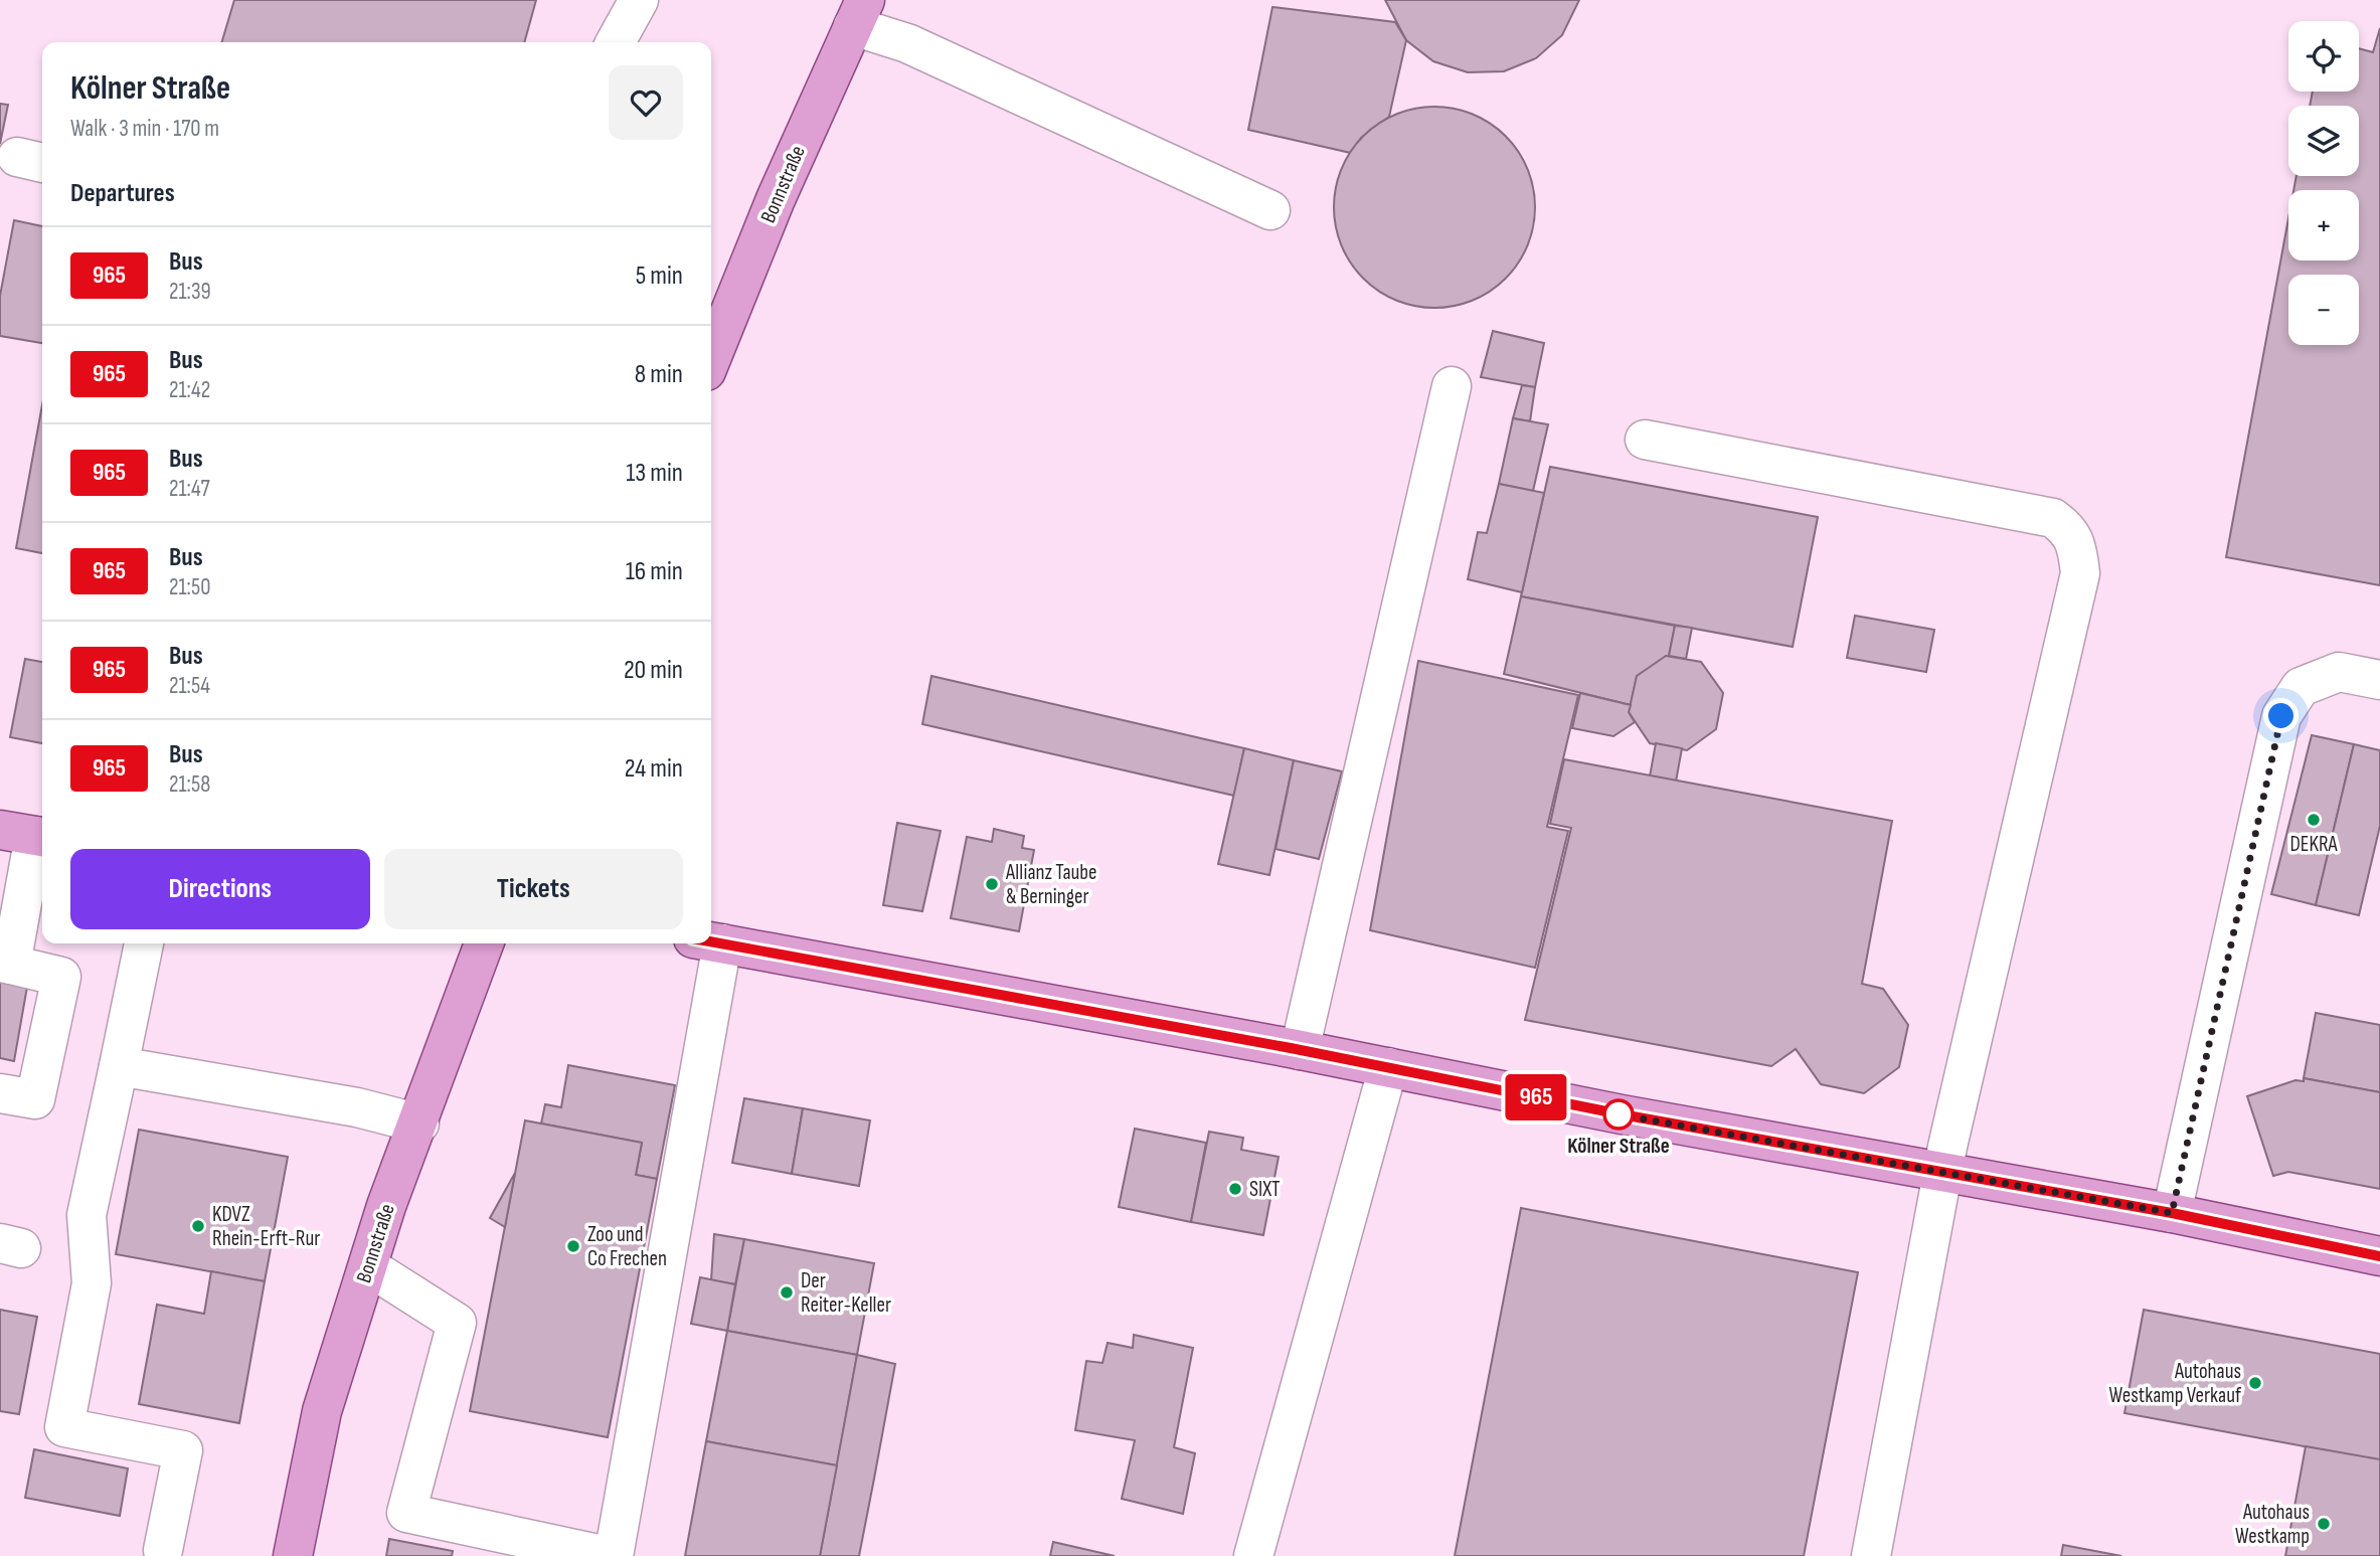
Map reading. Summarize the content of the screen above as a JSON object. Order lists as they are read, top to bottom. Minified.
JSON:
{"streets":{"main road":["Bonnstraße"]},"places":["DEKRA","Allianz Taube & Berninger","Kölner Straße","SIXT","KDVZ Rhein-Erft-Rur","Zoo und Co Frechen","Der Reiter-Keller","Autohaus Westkamp Verkauf","Autohaus Westkamp"],"lines":["bus line 965"],"page":{"on_map":"965","map_buttons":["+","−"],"heading":[["Kölner Straße","Walk · 3 min · 170 m"],"Departures"],"list":[{"mark":"965","name":"Bus","note":"21:39","value":"5 min"},{"mark":"965","name":"Bus","note":"21:42","value":"8 min"},{"mark":"965","name":"Bus","note":"21:47","value":"13 min"},{"mark":"965","name":"Bus","note":"21:50","value":"16 min"},{"mark":"965","name":"Bus","note":"21:54","value":"20 min"},{"mark":"965","name":"Bus","note":"21:58","value":"24 min"}],"buttons":["Directions","Tickets"]}}
